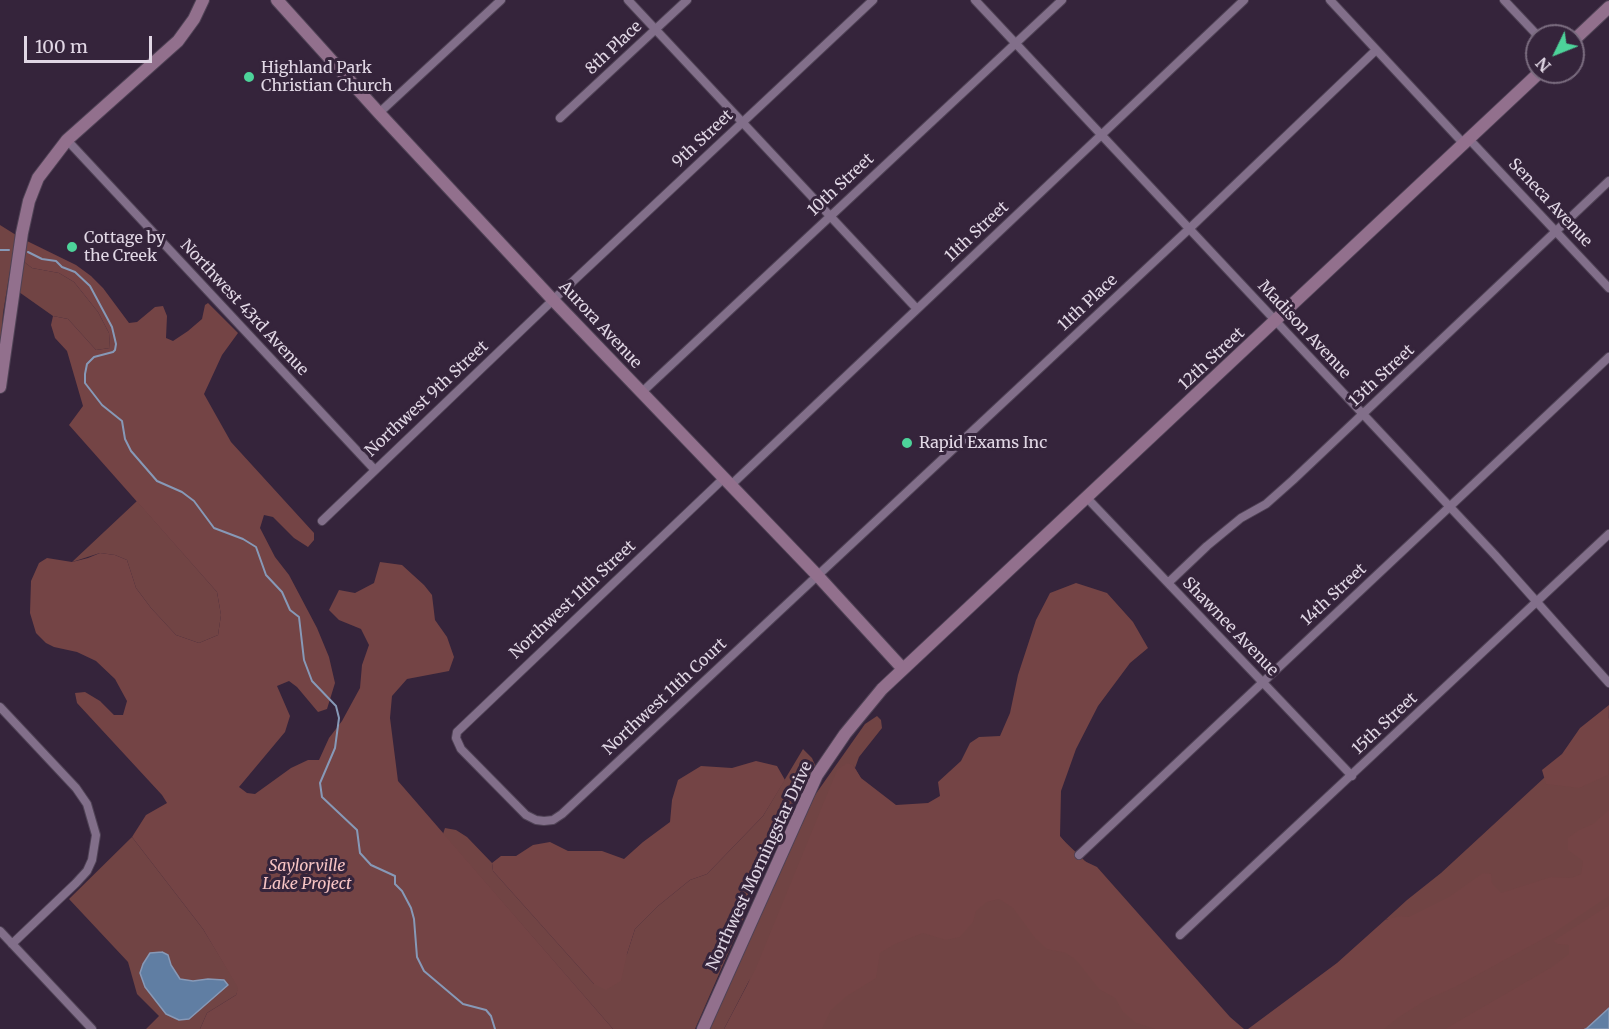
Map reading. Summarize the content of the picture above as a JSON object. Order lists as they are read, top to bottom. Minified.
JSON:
{"streets":{"main road":["Aurora Avenue","12th Street","Northwest Morningstar Drive"],"street":["8th Place","9th Street","10th Street","Seneca Avenue","11th Street","11th Place","Northwest 43rd Avenue","Madison Avenue","13th Street","Northwest 9th Street","14th Street","Northwest 11th Street","Shawnee Avenue","Northwest 11th Court","15th Street"]},"crossings":[["9th Street","Aurora Avenue"],["9th Street","Northwest 9th Street"],["10th Street","Aurora Avenue"],["10th Street","Madison Avenue"],["Seneca Avenue","11th Place"],["Seneca Avenue","12th Street"],["Seneca Avenue","13th Street"],["11th Street","Aurora Avenue"],["11th Street","Madison Avenue"],["11th Street","Northwest 11th Street"],["11th Place","Aurora Avenue"],["11th Place","Madison Avenue"],["11th Place","Northwest 11th Court"],["Northwest 43rd Avenue","Northwest 9th Street"],["Aurora Avenue","12th Street"],["Aurora Avenue","Northwest 9th Street"],["Aurora Avenue","Northwest 11th Street"],["Aurora Avenue","Northwest 11th Court"],["Aurora Avenue","Northwest Morningstar Drive"],["Madison Avenue","12th Street"],["Madison Avenue","13th Street"],["Madison Avenue","14th Street"],["Madison Avenue","15th Street"],["12th Street","Shawnee Avenue"],["12th Street","Northwest Morningstar Drive"],["13th Street","Shawnee Avenue"],["14th Street","Shawnee Avenue"],["Northwest 11th Street","Northwest 11th Court"],["Shawnee Avenue","15th Street"]],"parks":["Saylorville Lake Project"],"places":["Highland Park Christian Church","Cottage by the Creek","Rapid Exams Inc"],"scale_bar":"100 m","north":"bottom left"}
